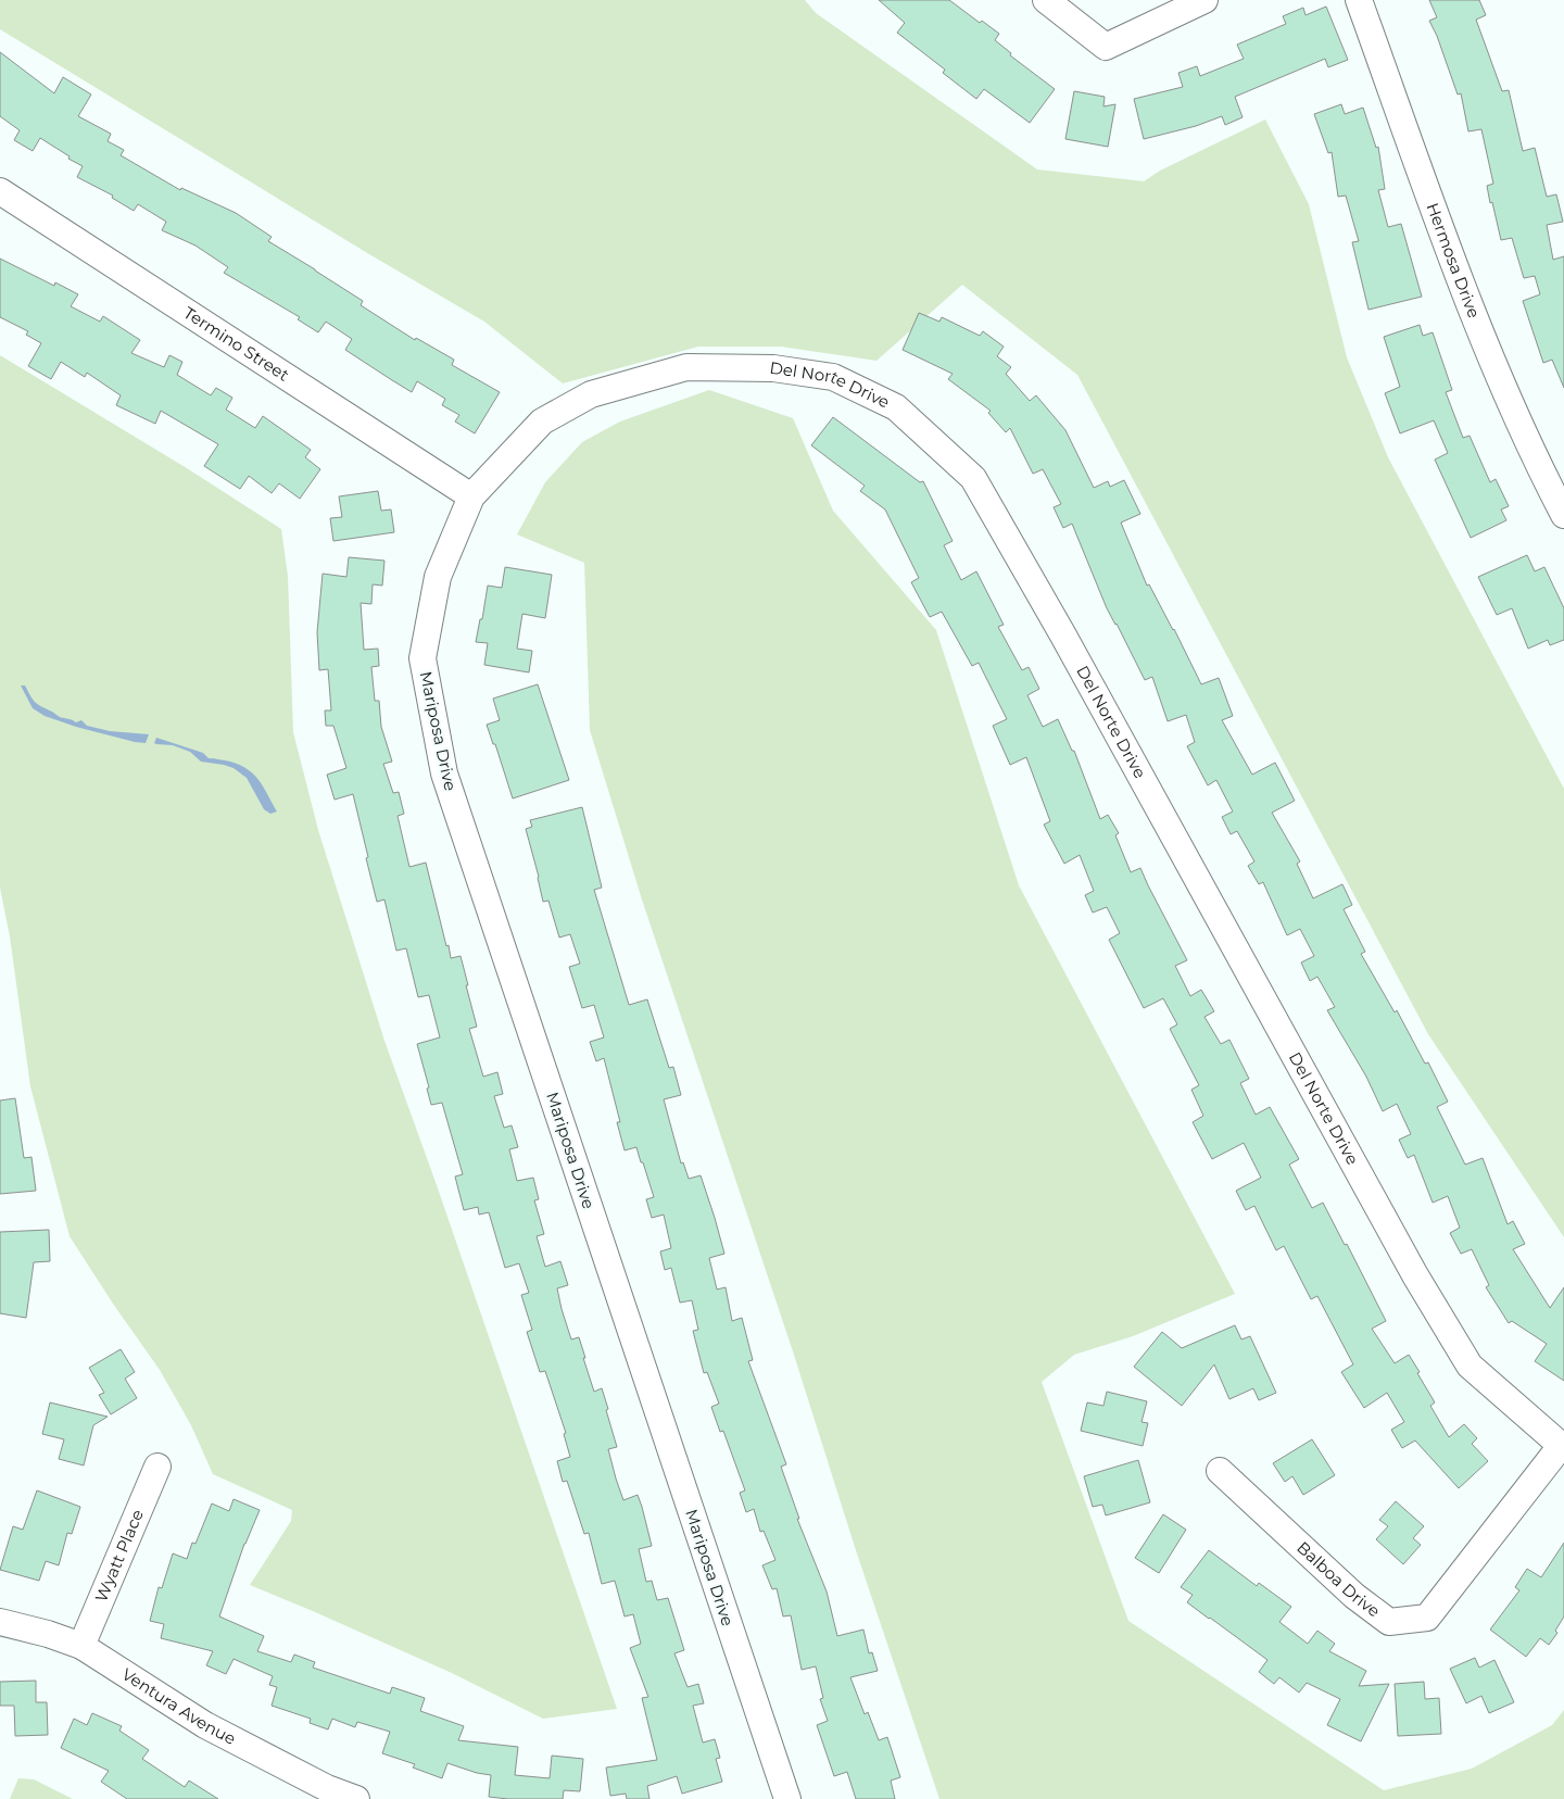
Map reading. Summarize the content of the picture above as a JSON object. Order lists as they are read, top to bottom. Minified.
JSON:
{"streets":{"street":["Hermosa Drive","Termino Street","Del Norte Drive","Mariposa Drive","Wyatt Place","Balboa Drive","Ventura Avenue"]},"crossings":[["Termino Street","Del Norte Drive"],["Termino Street","Mariposa Drive"],["Del Norte Drive","Mariposa Drive"],["Del Norte Drive","Balboa Drive"],["Wyatt Place","Ventura Avenue"]]}
